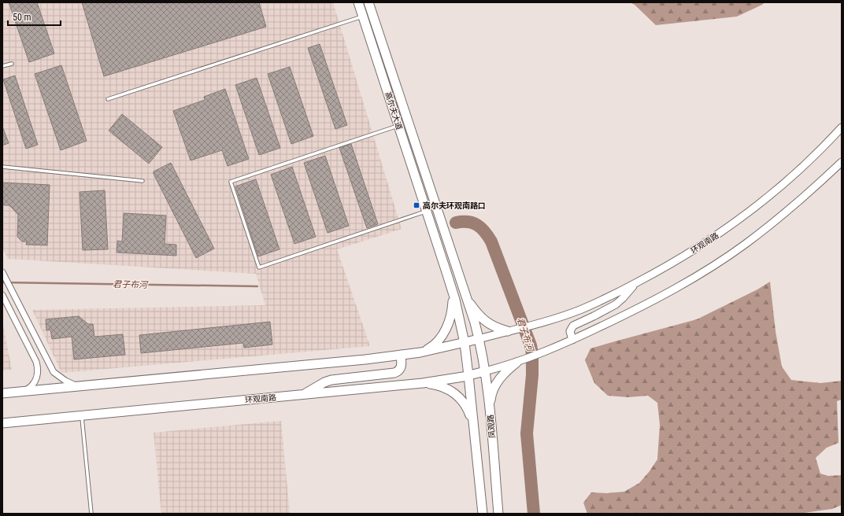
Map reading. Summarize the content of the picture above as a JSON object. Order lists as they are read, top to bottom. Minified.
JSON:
{"streets":{"main road":["高尔夫大道","环观南路","凤观路"]},"crossings":[["环观南路","凤观路"]],"water":["君子布河"],"places":{"transit":["高尔夫环观南路口"]},"scale_bar":"50 m"}
